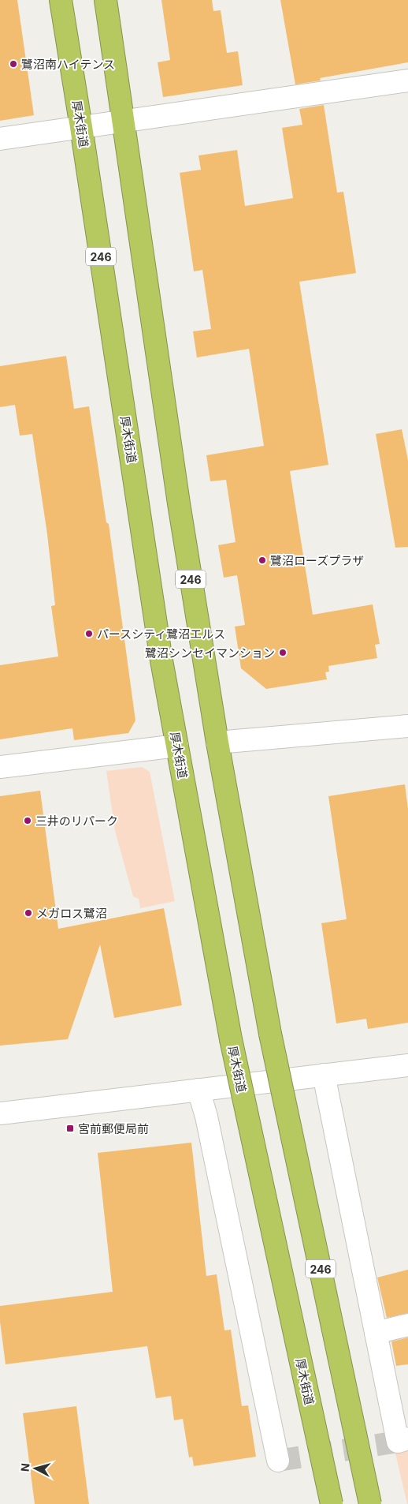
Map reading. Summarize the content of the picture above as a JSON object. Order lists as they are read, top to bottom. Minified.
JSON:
{"streets":{"highway":["厚木街道","246"]},"places":{"other":["鷺沼南ハイテンス","鷺沼ローズプラザ","パースシティ鷺沼エルス","鷺沼シンセイマンション","三井のリパーク","メガロス鷺沼"],"transit":["宮前郵便局前"]},"north":"left"}
